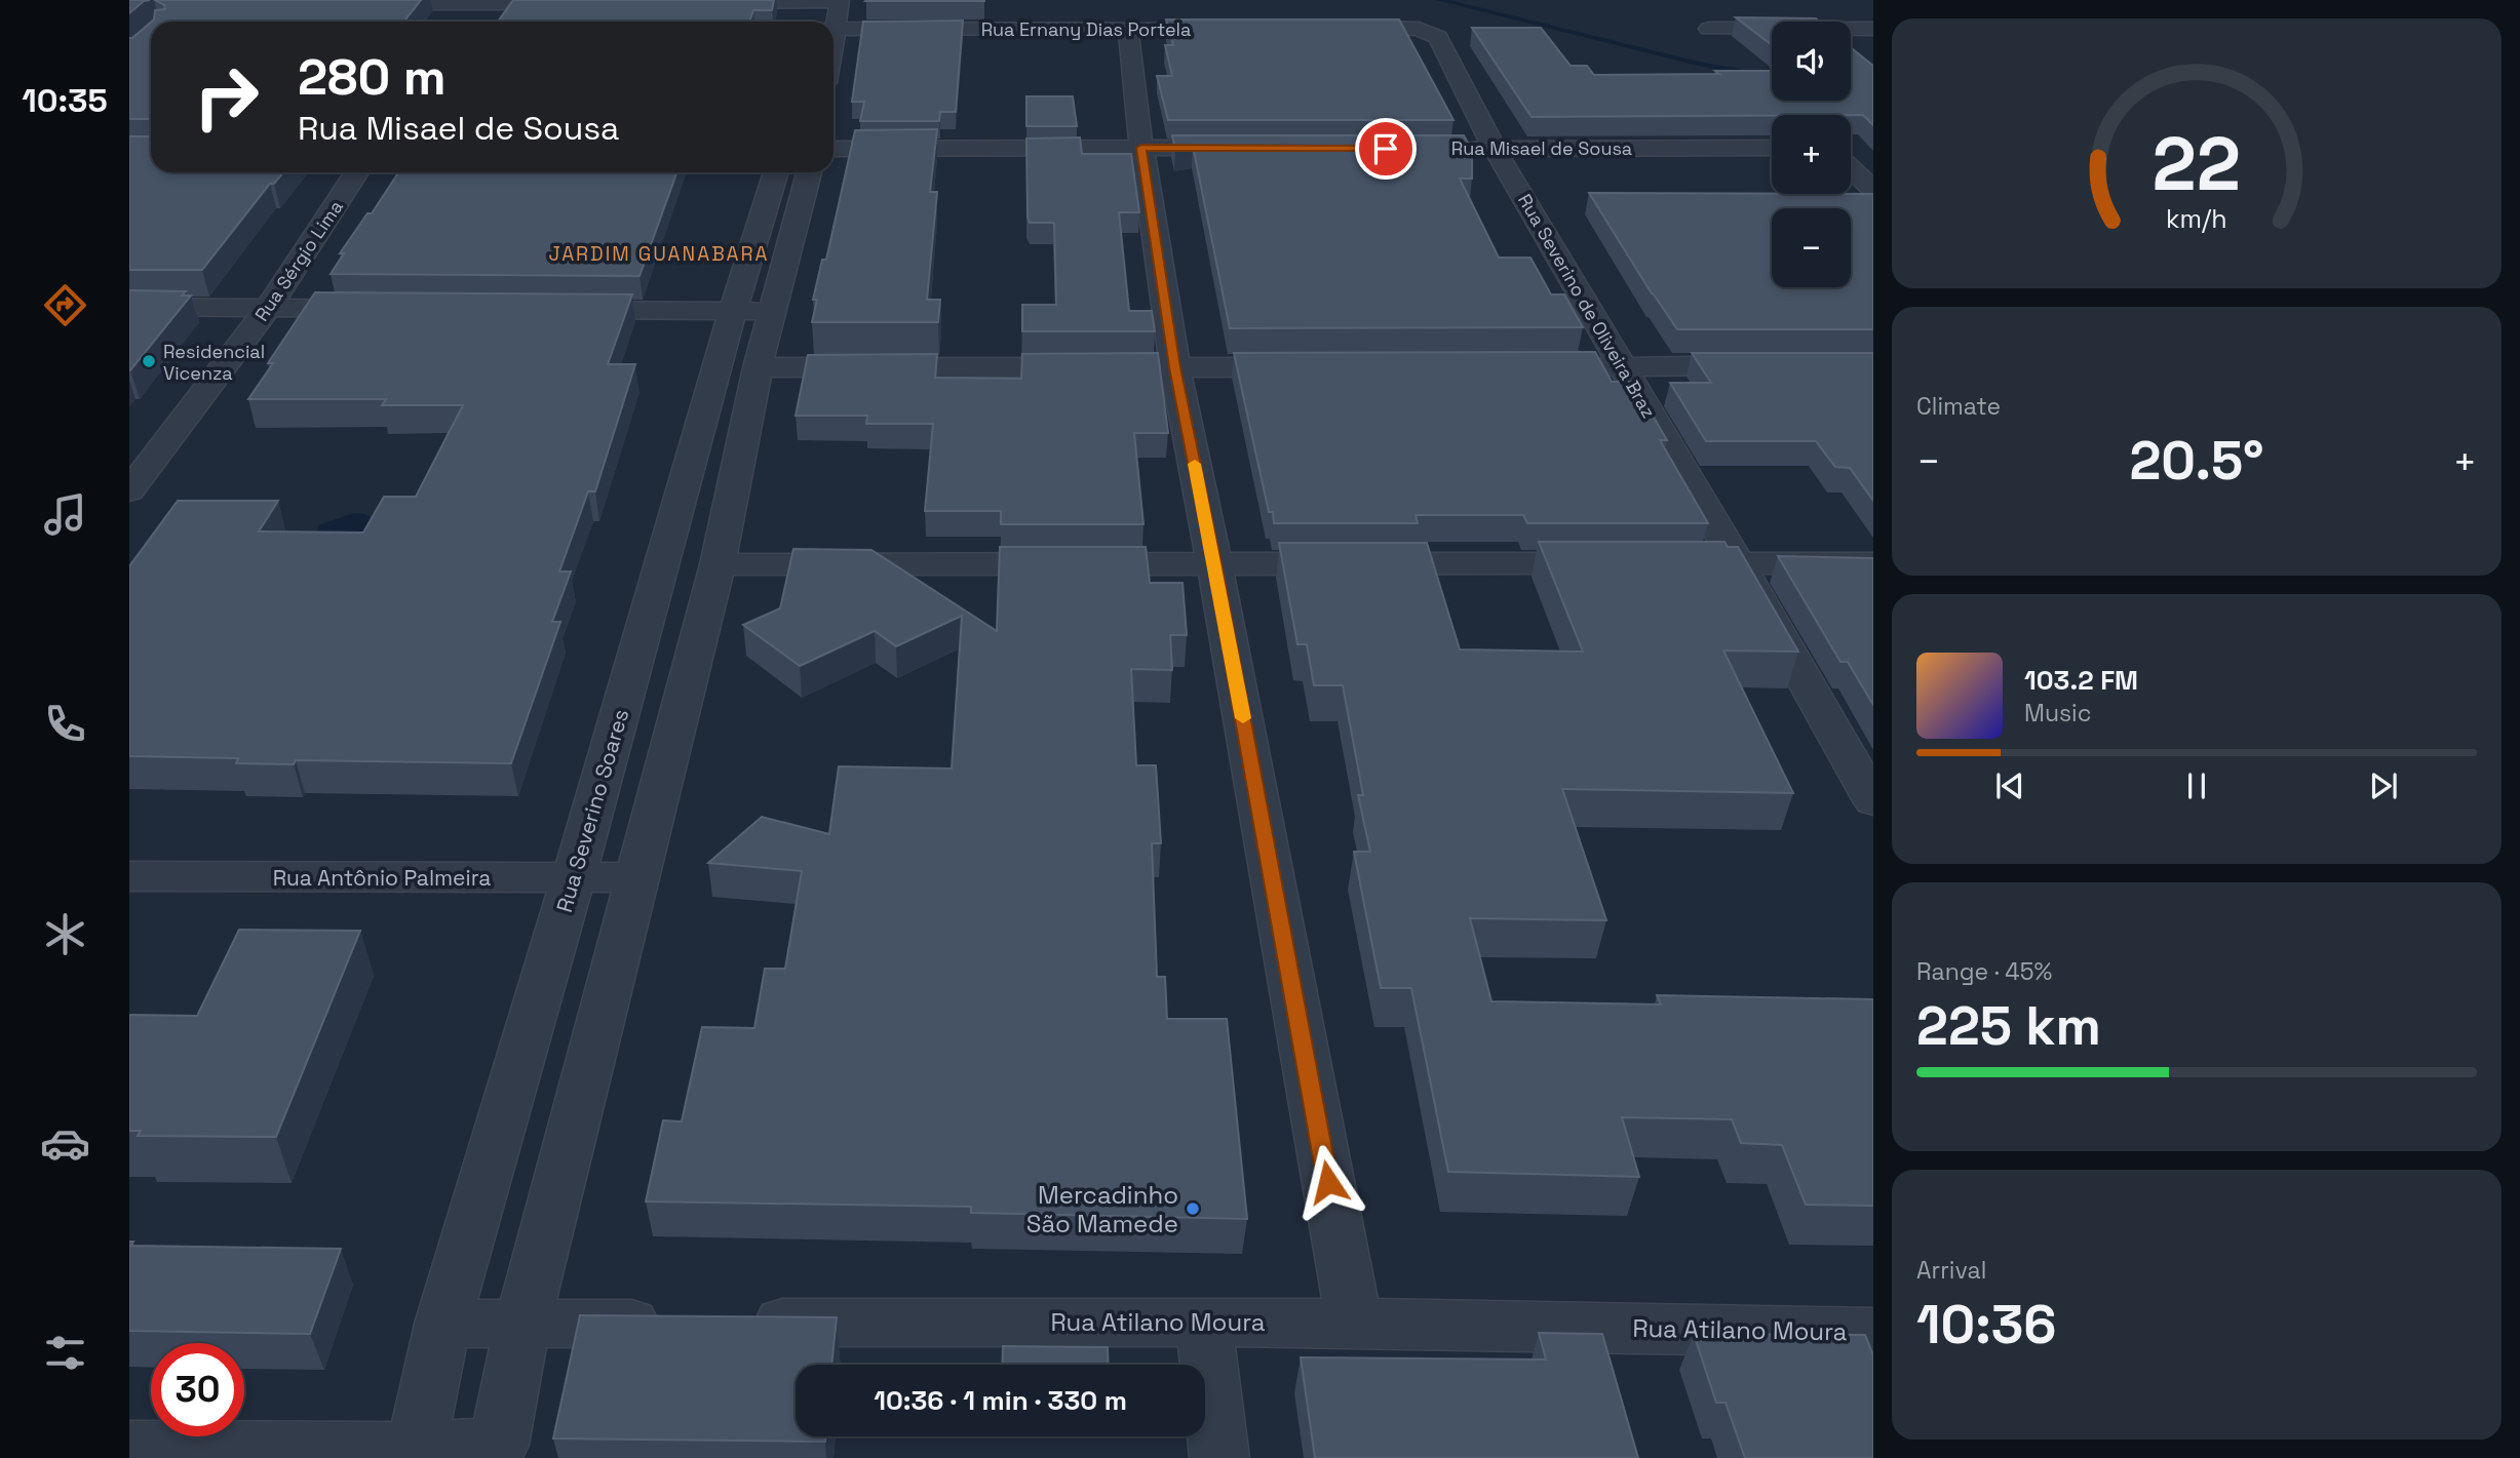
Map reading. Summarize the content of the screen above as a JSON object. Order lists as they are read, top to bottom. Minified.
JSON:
{"streets":{"street":["Rua Ernany Dias Portela","Rua Misael de Sousa","Rua Sérgio Lima","Rua Severino de Oliveira Braz","Rua Severino Soares","Rua Antônio Palmeira","Rua Atilano Moura"]},"crossings":[["Rua Misael de Sousa","Rua Severino de Oliveira Braz"],["Rua Severino Soares","Rua Antônio Palmeira"]],"districts":["JARDIM GUANABARA"],"places":["Residencial Vicenza","Mercadinho São Mamede"],"page":{"tabs":"10:35","map_buttons":["+","−"],"turn":["280 m","Rua Misael de Sousa"],"tile":["Climate",["Range · 45%","225 km"],["Arrival","10:36"]],"heat":["−","20.5°","+"],"song":["103.2 FM","Music"],"limit":"30","trip":"10:36 · 1 min · 330 m","gauge":["22","km/h"]}}
